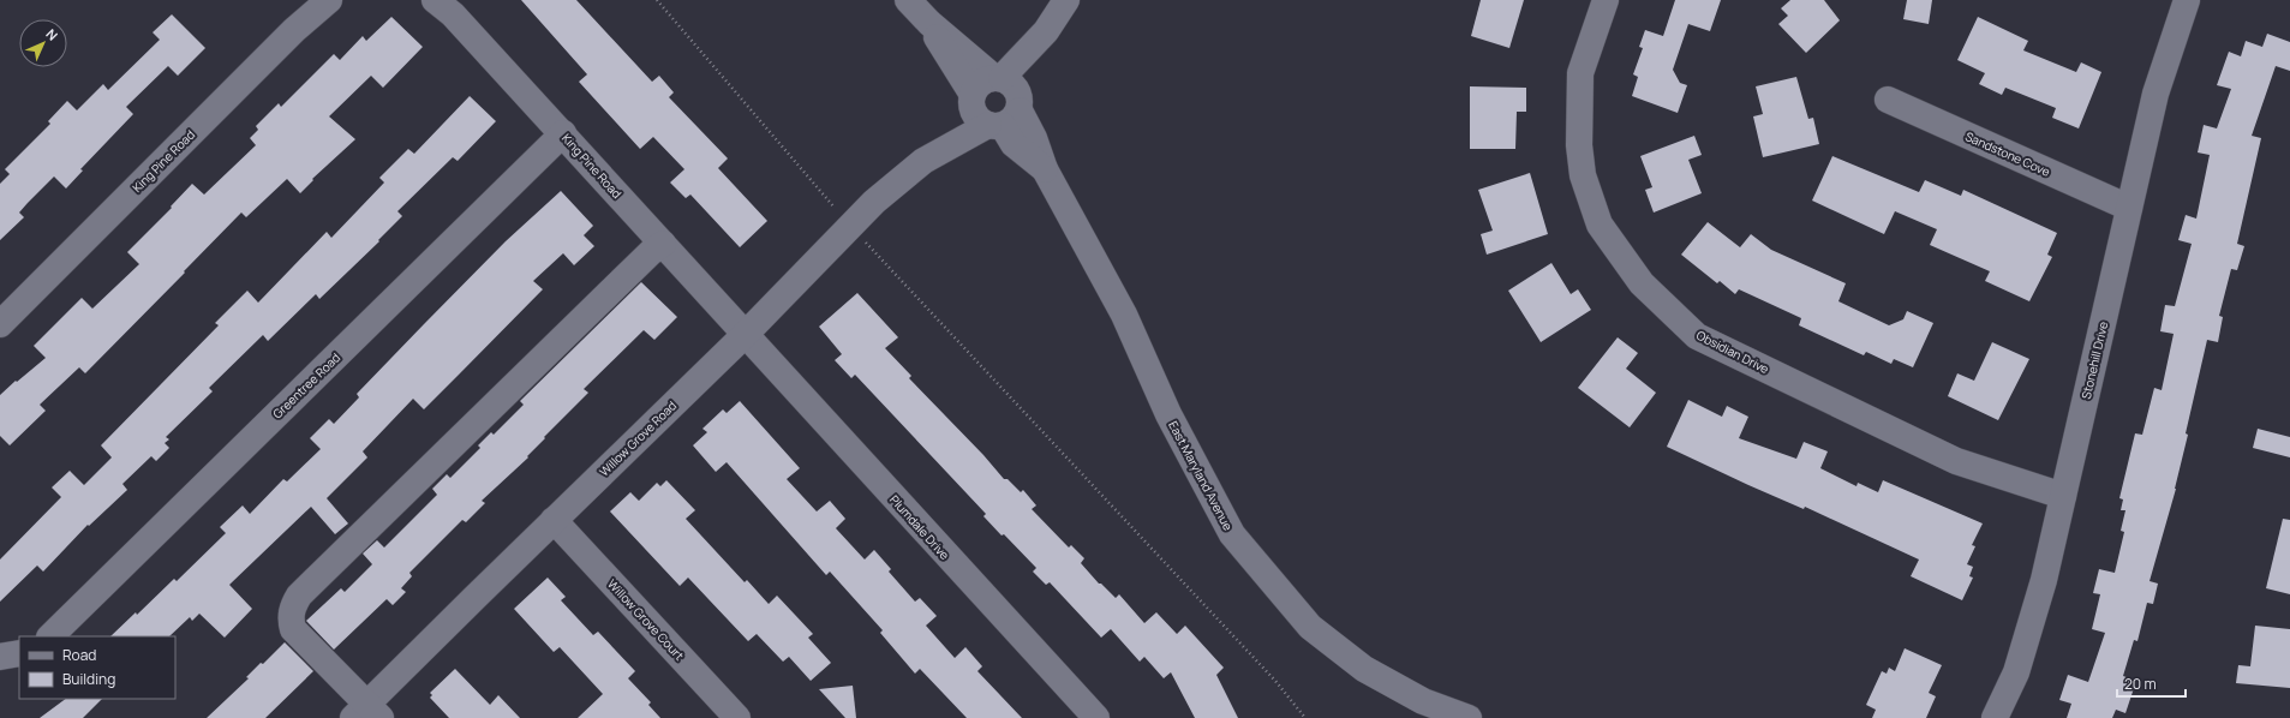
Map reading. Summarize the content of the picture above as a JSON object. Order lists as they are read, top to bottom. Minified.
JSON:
{"streets":{"street":["Sandstone Cove","King Pine Road","Obsidian Drive","Stonehill Drive","Greentree Road","Willow Grove Road","East Maryland Avenue","Plumdale Drive","Willow Grove Court"]},"crossings":[["Sandstone Cove","Stonehill Drive"],["King Pine Road","Greentree Road"],["King Pine Road","Willow Grove Road"],["King Pine Road","Plumdale Drive"],["Obsidian Drive","Stonehill Drive"],["Willow Grove Road","East Maryland Avenue"],["Willow Grove Road","Plumdale Drive"],["Willow Grove Road","Willow Grove Court"]],"legend":["Road","Building"],"scale_bar":"20 m","north":"top right"}
